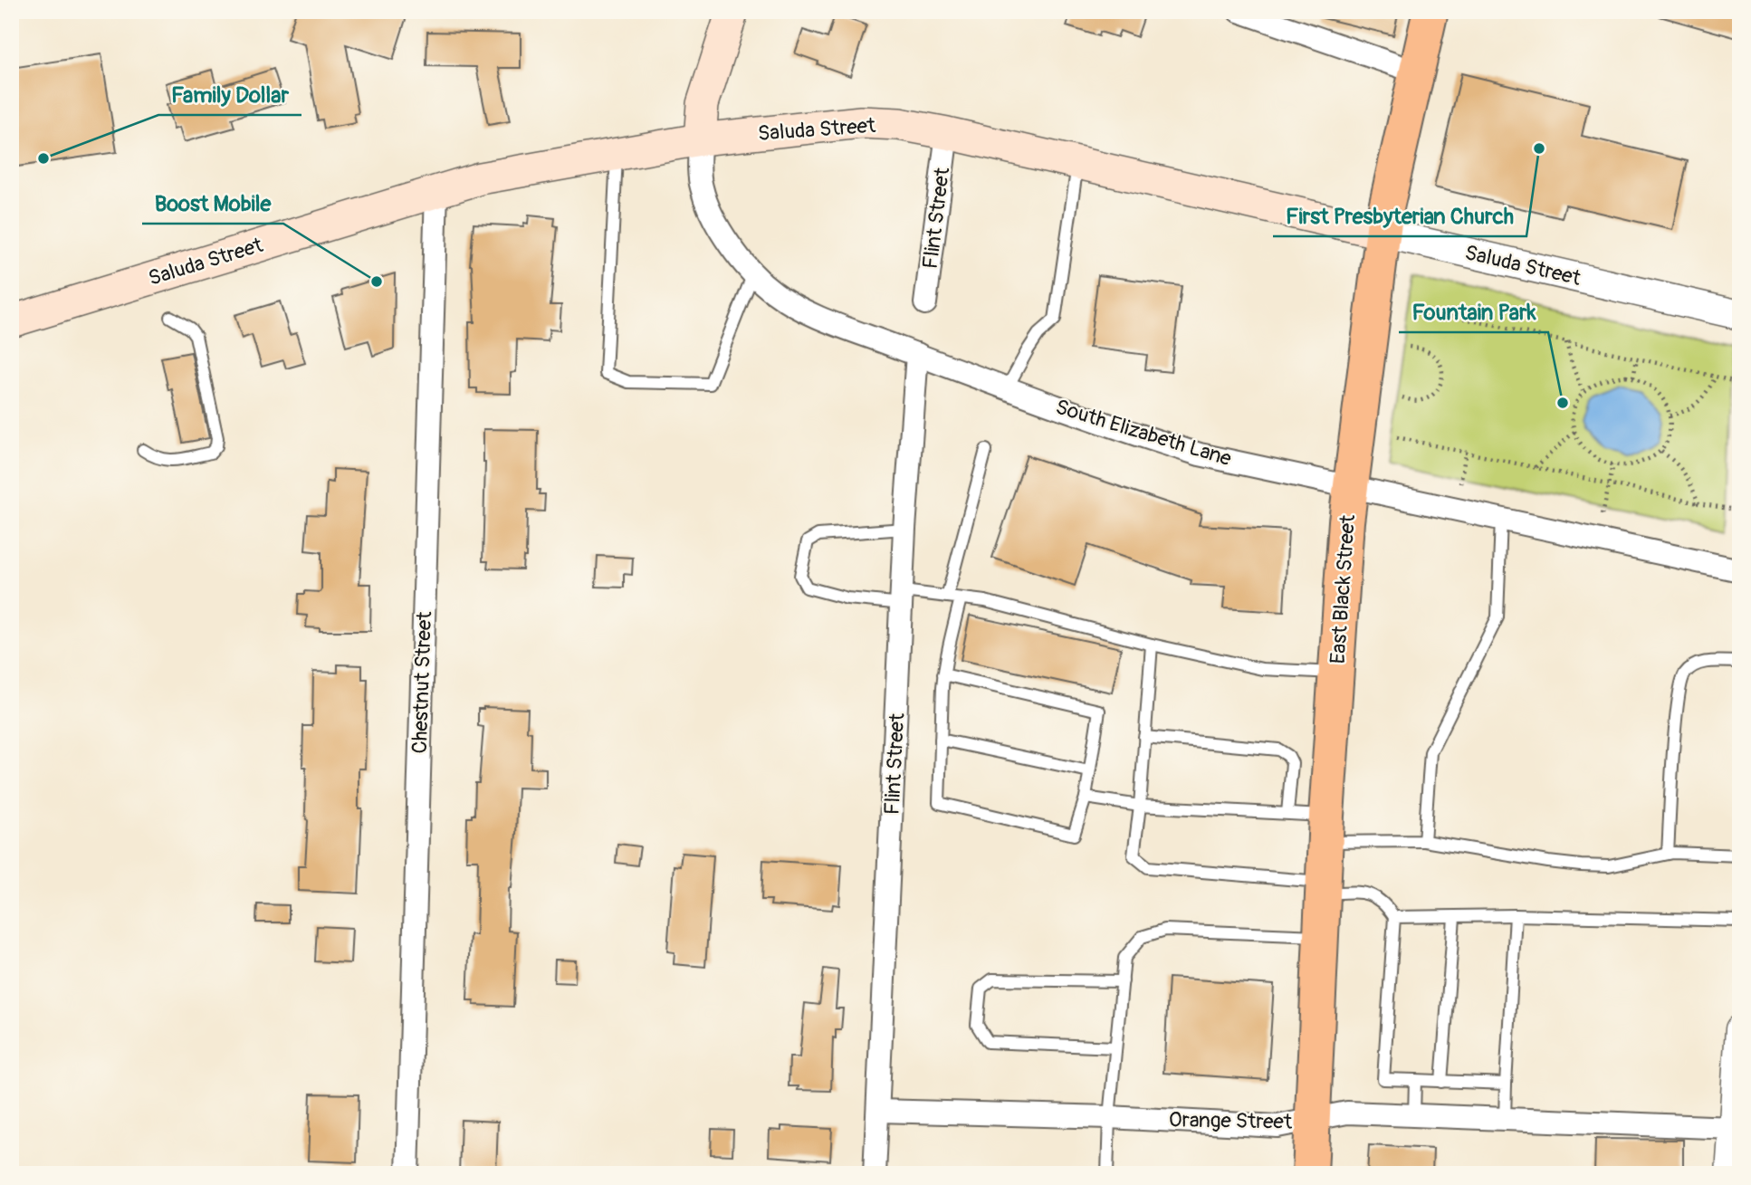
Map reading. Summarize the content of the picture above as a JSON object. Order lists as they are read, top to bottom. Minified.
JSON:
{"streets":{"main road":["Saluda Street","East Black Street"],"street":["Flint Street","South Elizabeth Lane","Chestnut Street","Orange Street"]},"crossings":[["Saluda Street","Flint Street"],["Saluda Street","South Elizabeth Lane"],["Saluda Street","East Black Street"],["Saluda Street","Chestnut Street"],["Flint Street","South Elizabeth Lane"],["Flint Street","Orange Street"],["South Elizabeth Lane","East Black Street"],["East Black Street","Orange Street"]],"places":["First Presbyterian Church","Family Dollar","Boost Mobile","Fountain Park"]}
